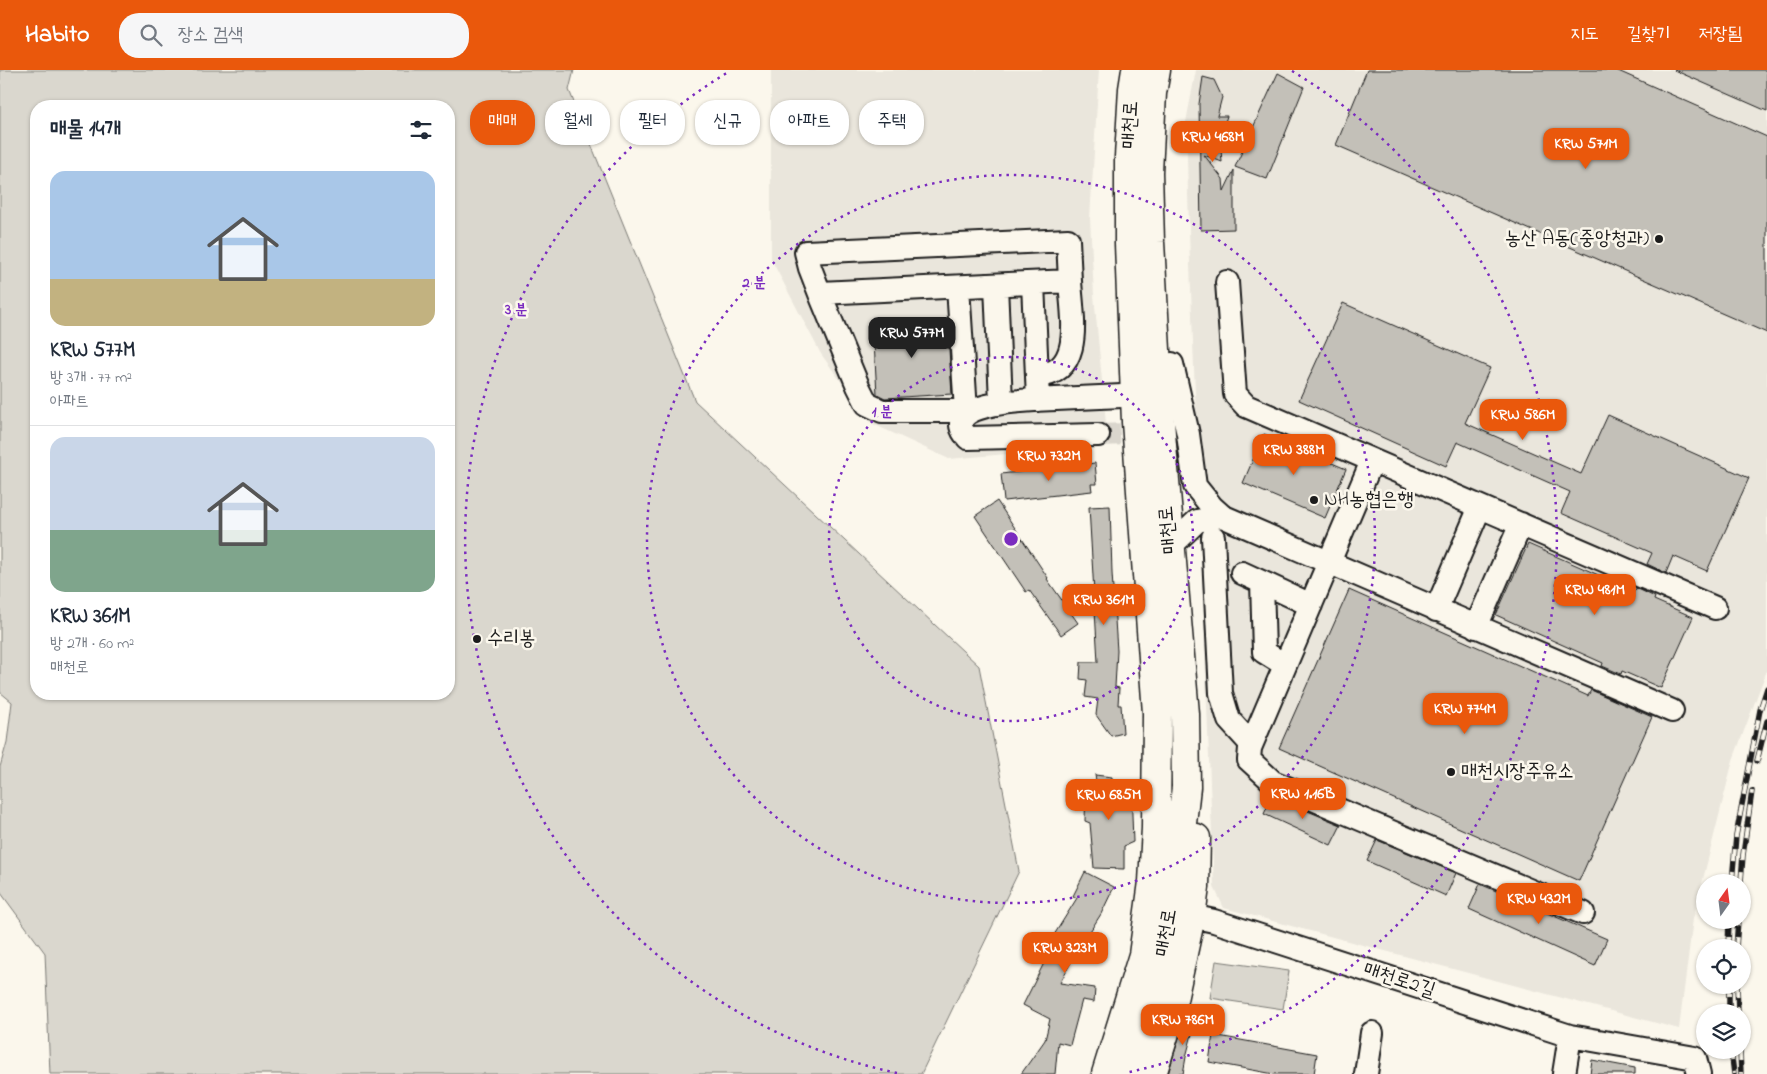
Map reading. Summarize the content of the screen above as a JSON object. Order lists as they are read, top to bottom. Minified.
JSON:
{"streets":{"main road":["매천로"],"street":["매천로2길"]},"places":["농산 A동(중앙청과)","NH농협은행","수리봉","매천시장주유소"],"north":"top","page":{"header":"Habito","search":"장소 검색","nav":["지도","길찾기","저장됨"],"chip":["매매","월세","필터","신규","아파트","주택"],"heading":"매물 14개","price":["KRW 468M","KRW 571M","KRW 577M","KRW 586M","KRW 388M","KRW 732M","KRW 481M","KRW 361M","KRW 774M","KRW 1.16B","KRW 685M","KRW 432M","KRW 323M","KRW 786M"],"list":[{"name":"KRW 577M","note":"방 3개 · 77 m² · 아파트"},{"name":"KRW 361M","note":"방 2개 · 60 m² · 매천로"}]},"rings":["2 분","3 분","1 분"]}
